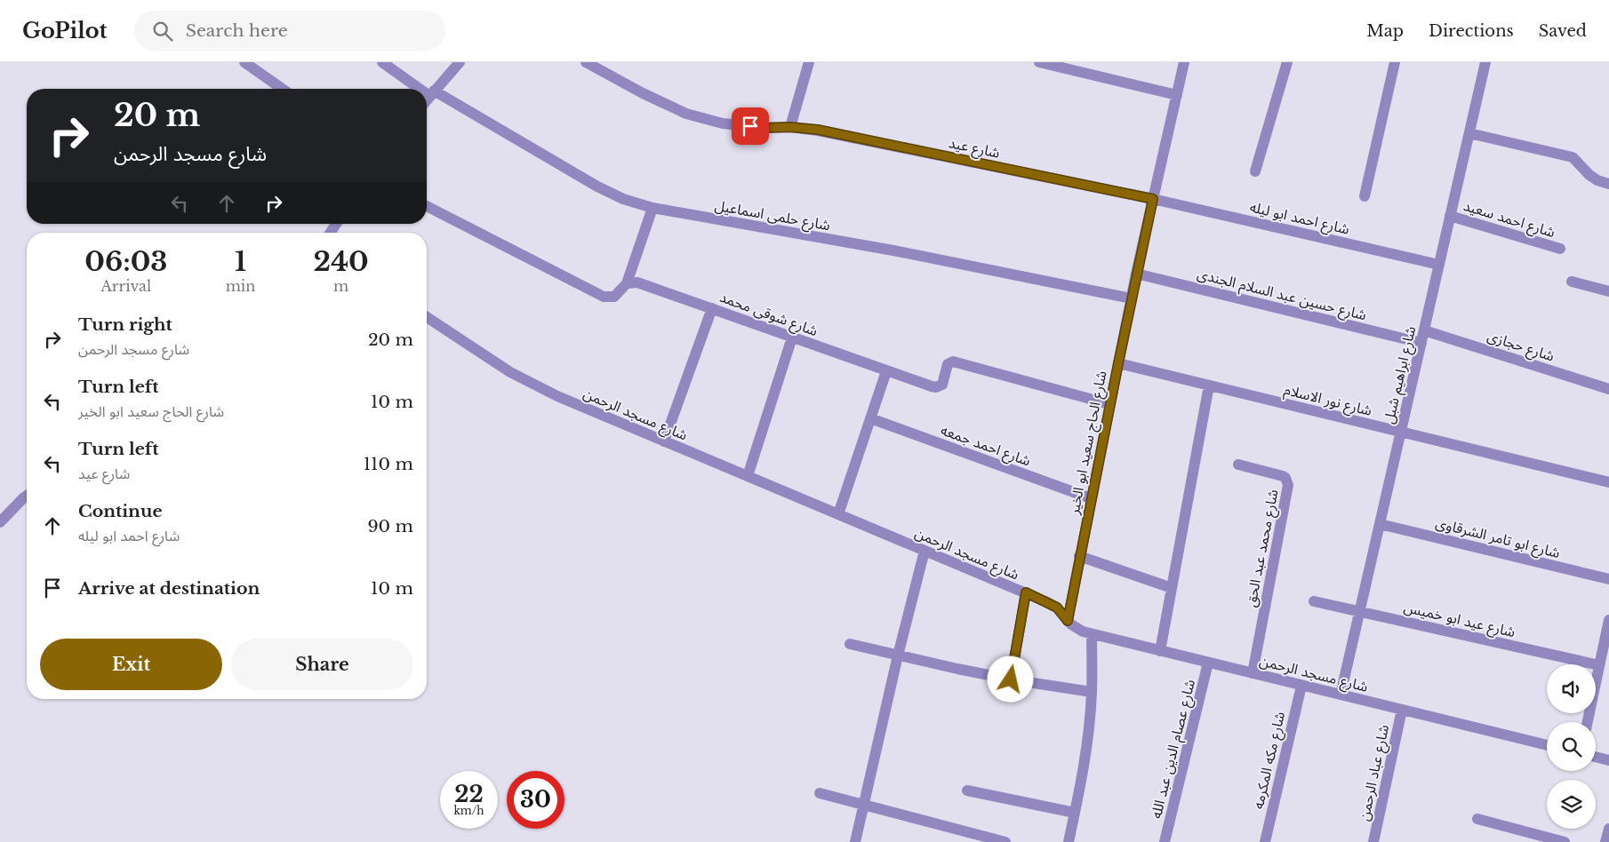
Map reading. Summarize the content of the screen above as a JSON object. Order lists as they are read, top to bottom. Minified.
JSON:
{"streets":{"street":["شارع عيد","شارع حلمى اسماعيل","شارع احمد ابو ليله","شارع احمد سعيد","شارع حسين عبد السلام الجندى","شارع شوقى محمد","شارع حجازى","شارع ابراهيم شبل","شارع نور الاسلام","شارع مسجد الرحمن","شارع الحاج سعيد ابو الخير","شارع احمد جمعه","شارع ابو تامر الشرقاوى","شارع محمد عبد الحق","شارع عيد ابو خميس","شارع عصام الدين عبد الله","شارع مكه المكرمه","شارع عباد الرحمن"]},"crossings":[["شارع عيد","شارع احمد ابو ليله"],["شارع عيد","شارع الحاج سعيد ابو الخير"],["شارع حلمى اسماعيل","شارع الحاج سعيد ابو الخير"],["شارع احمد ابو ليله","شارع ابراهيم شبل"],["شارع احمد ابو ليله","شارع الحاج سعيد ابو الخير"],["شارع احمد سعيد","شارع ابراهيم شبل"],["شارع حسين عبد السلام الجندى","شارع ابراهيم شبل"],["شارع حسين عبد السلام الجندى","شارع الحاج سعيد ابو الخير"],["شارع شوقى محمد","شارع الحاج سعيد ابو الخير"],["شارع حجازى","شارع ابراهيم شبل"],["شارع ابراهيم شبل","شارع نور الاسلام"],["شارع ابراهيم شبل","شارع مسجد الرحمن"],["شارع ابراهيم شبل","شارع ابو تامر الشرقاوى"],["شارع ابراهيم شبل","شارع عيد ابو خميس"],["شارع نور الاسلام","شارع الحاج سعيد ابو الخير"],["شارع مسجد الرحمن","شارع الحاج سعيد ابو الخير"],["شارع مسجد الرحمن","شارع محمد عبد الحق"],["شارع مسجد الرحمن","شارع عصام الدين عبد الله"],["شارع مسجد الرحمن","شارع مكه المكرمه"],["شارع مسجد الرحمن","شارع عباد الرحمن"],["شارع الحاج سعيد ابو الخير","شارع احمد جمعه"]],"page":{"header":"GoPilot","search":"Search here","nav":["Map","Directions","Saved"],"turn":["20 m","شارع مسجد الرحمن"],"eta":["06:03","Arrival","1","min","240","m"],"list":[{"name":"Turn right","note":"شارع مسجد الرحمن","value":"20 m"},{"name":"Turn left","note":"شارع الحاج سعيد ابو الخير","value":"10 m"},{"name":"Turn left","note":"شارع عيد","value":"110 m"},{"name":"Continue","note":"شارع احمد ابو ليله","value":"90 m"},{"name":"Arrive at destination","value":"10 m"}],"buttons":["Exit","Share"],"speed":"22 km/h","limit":"30"}}
